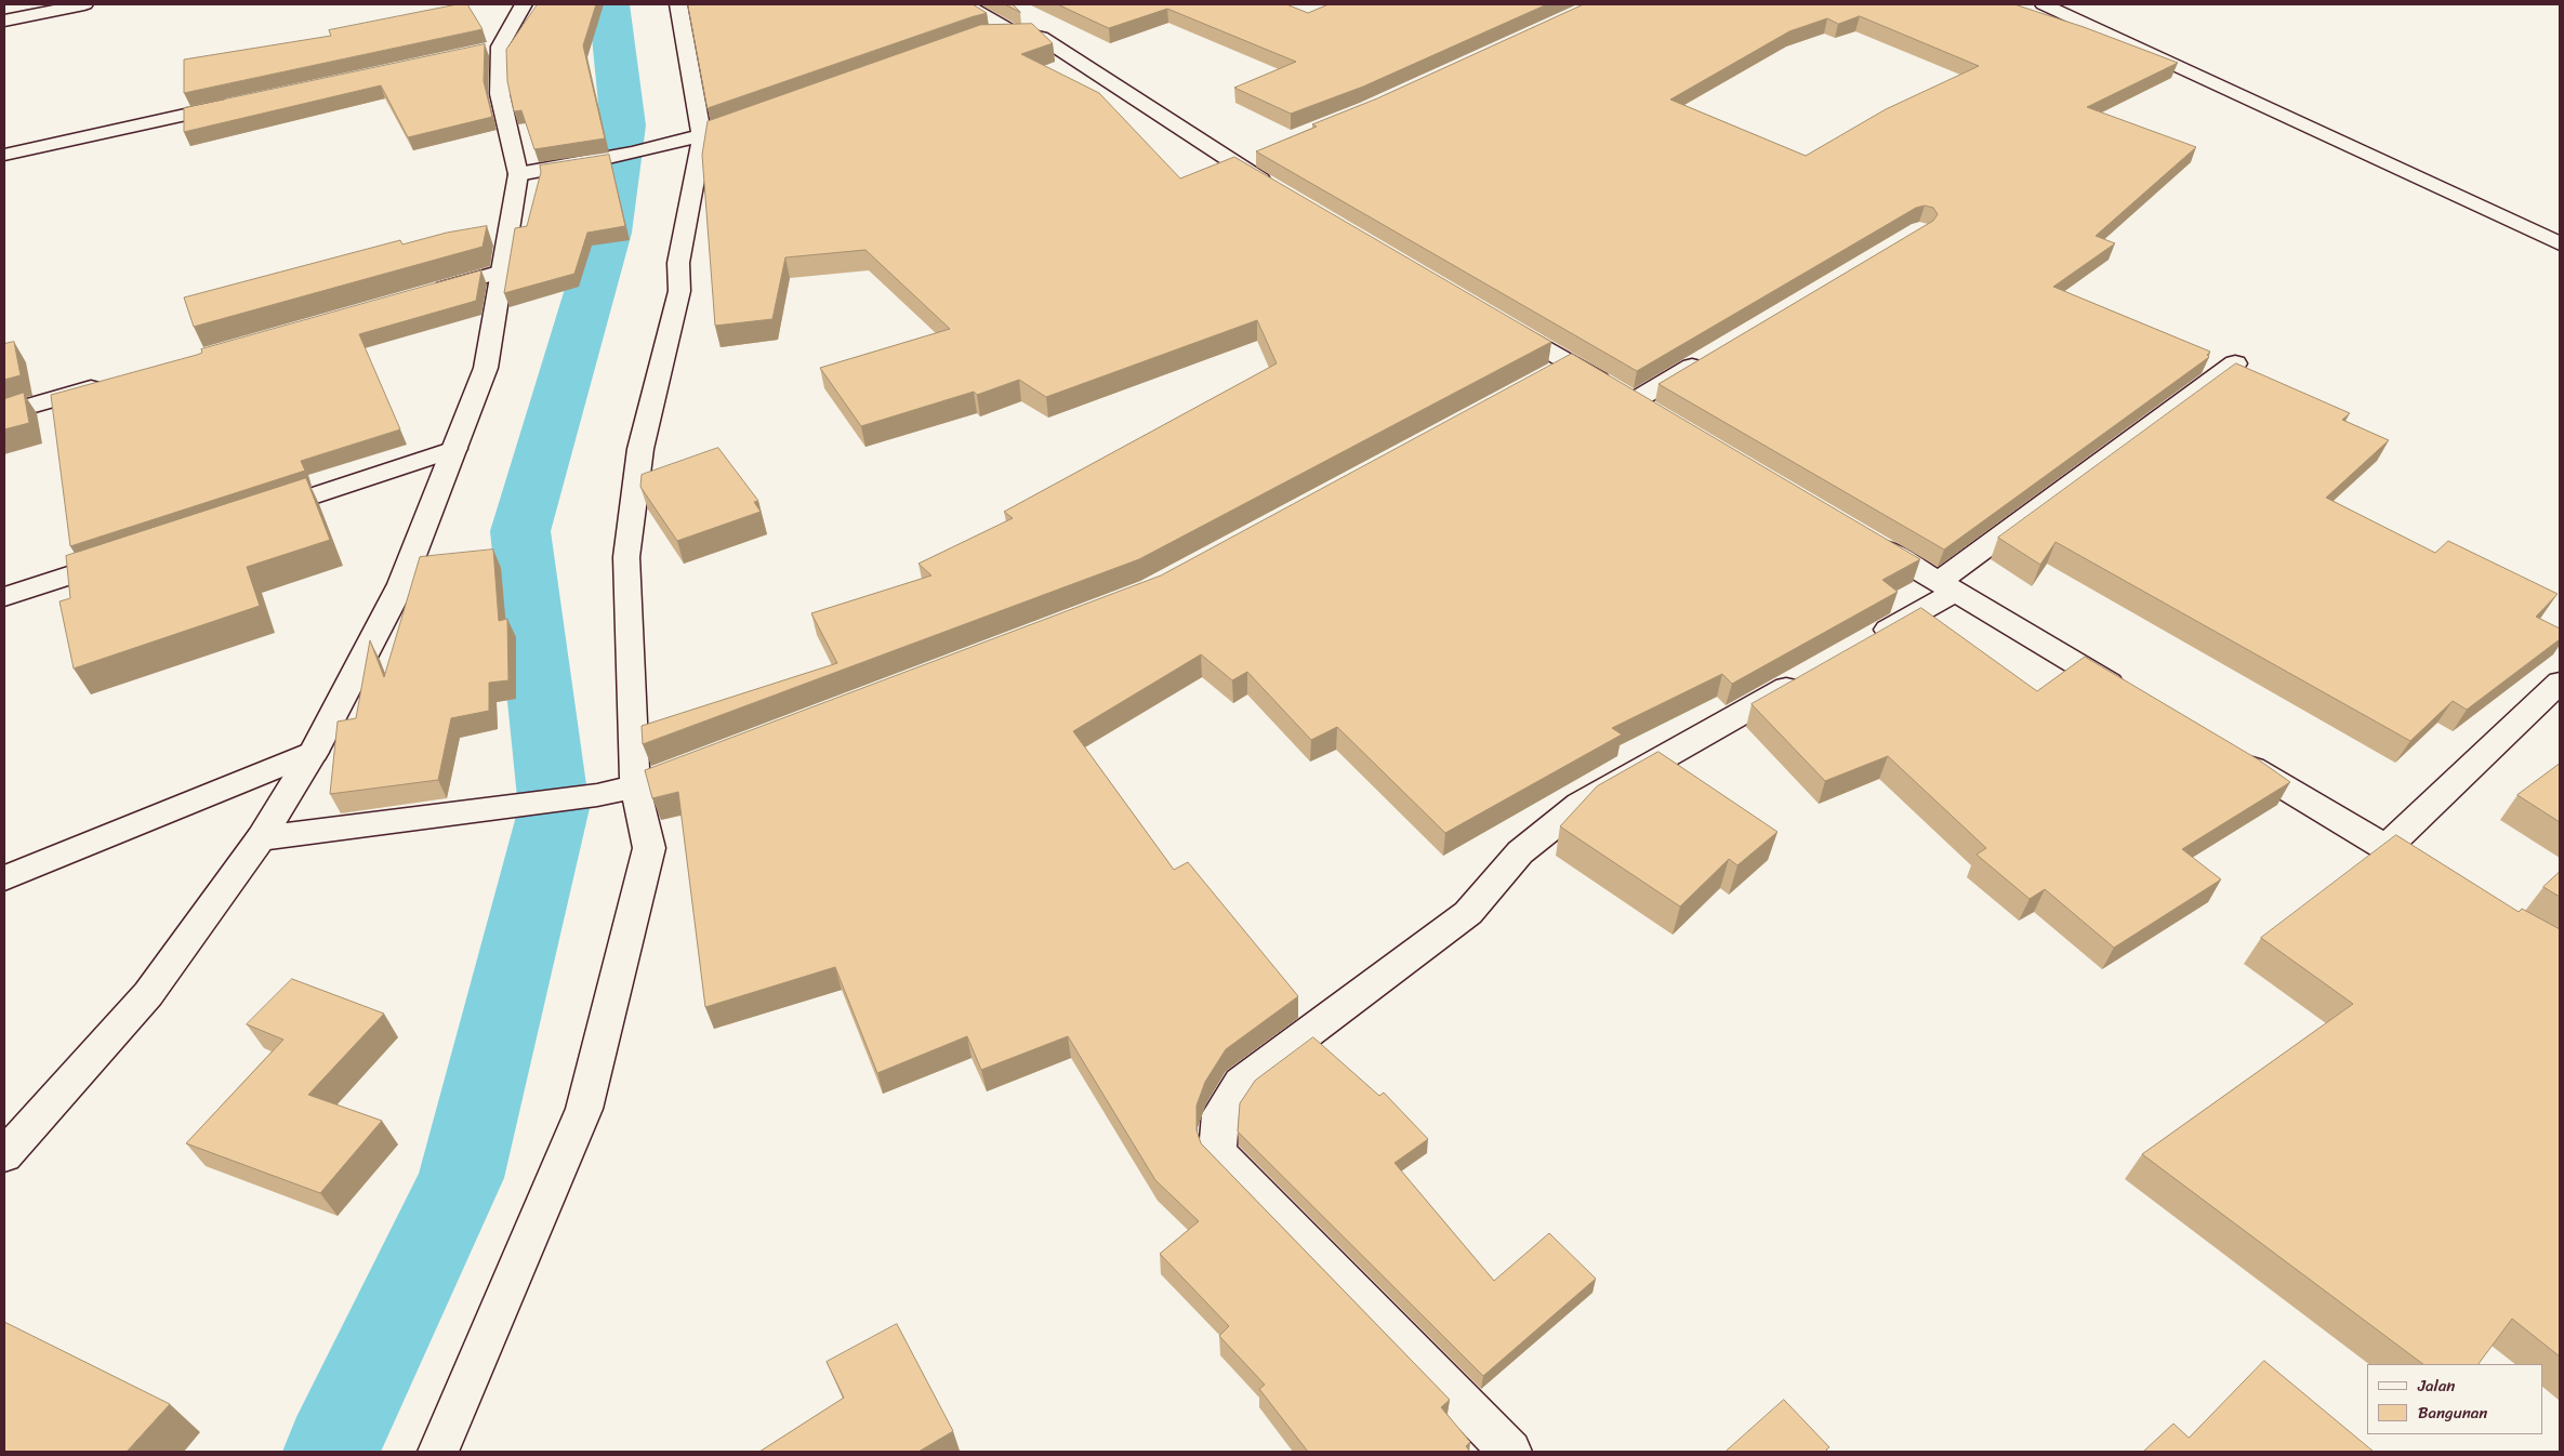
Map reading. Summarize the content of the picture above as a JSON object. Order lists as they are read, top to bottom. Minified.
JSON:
{"legend":["Jalan","Bangunan"]}
